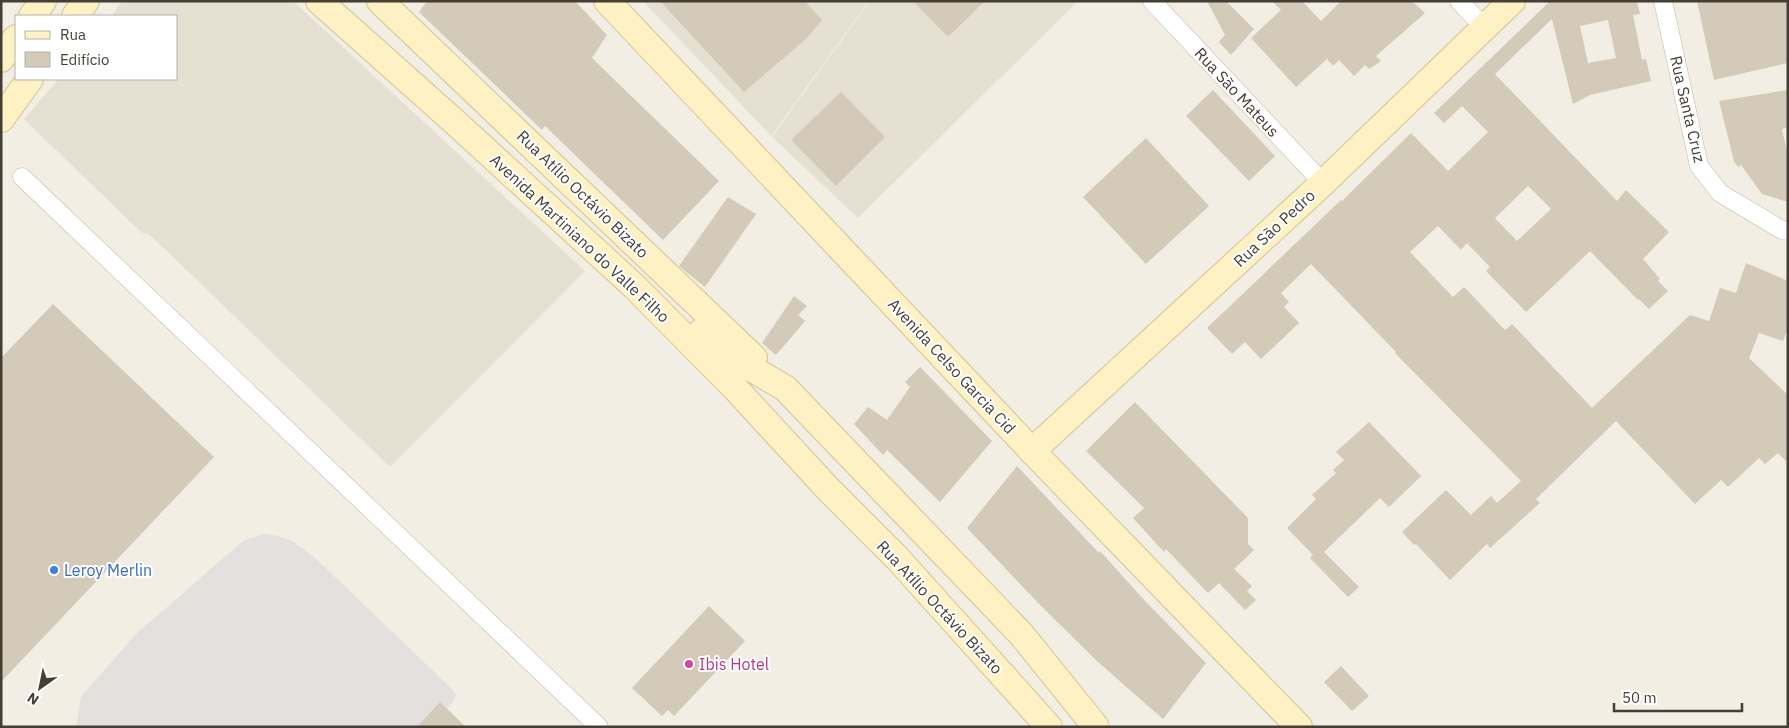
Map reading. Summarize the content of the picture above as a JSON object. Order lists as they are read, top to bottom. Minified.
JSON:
{"streets":{"street":["Rua São Mateus","Rua Santa Cruz","Rua Atílio Octávio Bizato","Rua São Pedro","Avenida Martiniano do Valle Filho","Avenida Celso Garcia Cid"]},"crossings":[["Rua São Mateus","Rua São Pedro"],["Rua Atílio Octávio Bizato","Avenida Martiniano do Valle Filho"],["Rua São Pedro","Avenida Celso Garcia Cid"]],"places":["Leroy Merlin","Ibis Hotel"],"legend":["Rua","Edifício"],"scale_bar":"50 m","north":"bottom left"}
